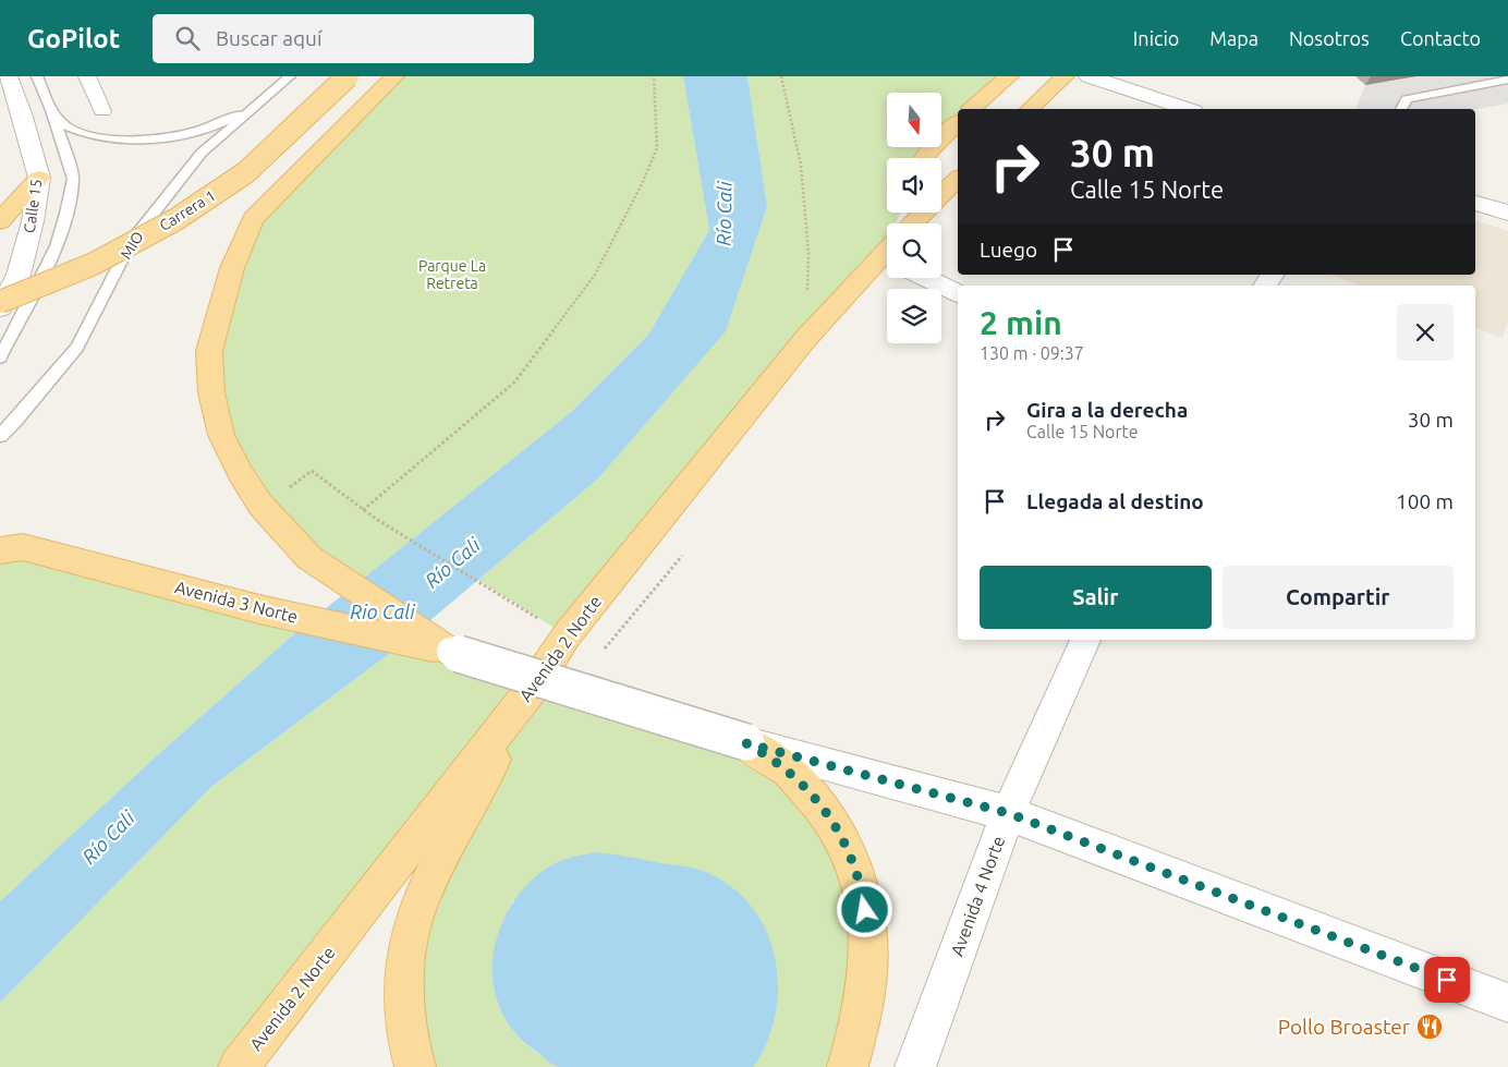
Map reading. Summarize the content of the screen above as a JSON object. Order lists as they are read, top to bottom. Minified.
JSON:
{"streets":{"main road":["Carrera 1","Avenida 3 Norte","Avenida 2 Norte"],"street":["Calle 15","Avenida 4 Norte"],"lane":["MIO"]},"water":["Río Cali","Rio Cali"],"parks":["Parque La Retreta"],"places":{"restaurant":["Pollo Broaster"]},"north":"bottom","page":{"header":"GoPilot","search":"Buscar aquí","nav":["Inicio","Mapa","Nosotros","Contacto"],"turn":["30 m","Calle 15 Norte"],"then":"Luego","heading":["2 min","130 m · 09:37"],"list":[{"name":"Gira a la derecha","note":"Calle 15 Norte","value":"30 m"},{"name":"Llegada al destino","value":"100 m"}],"buttons":["Salir","Compartir"]}}
